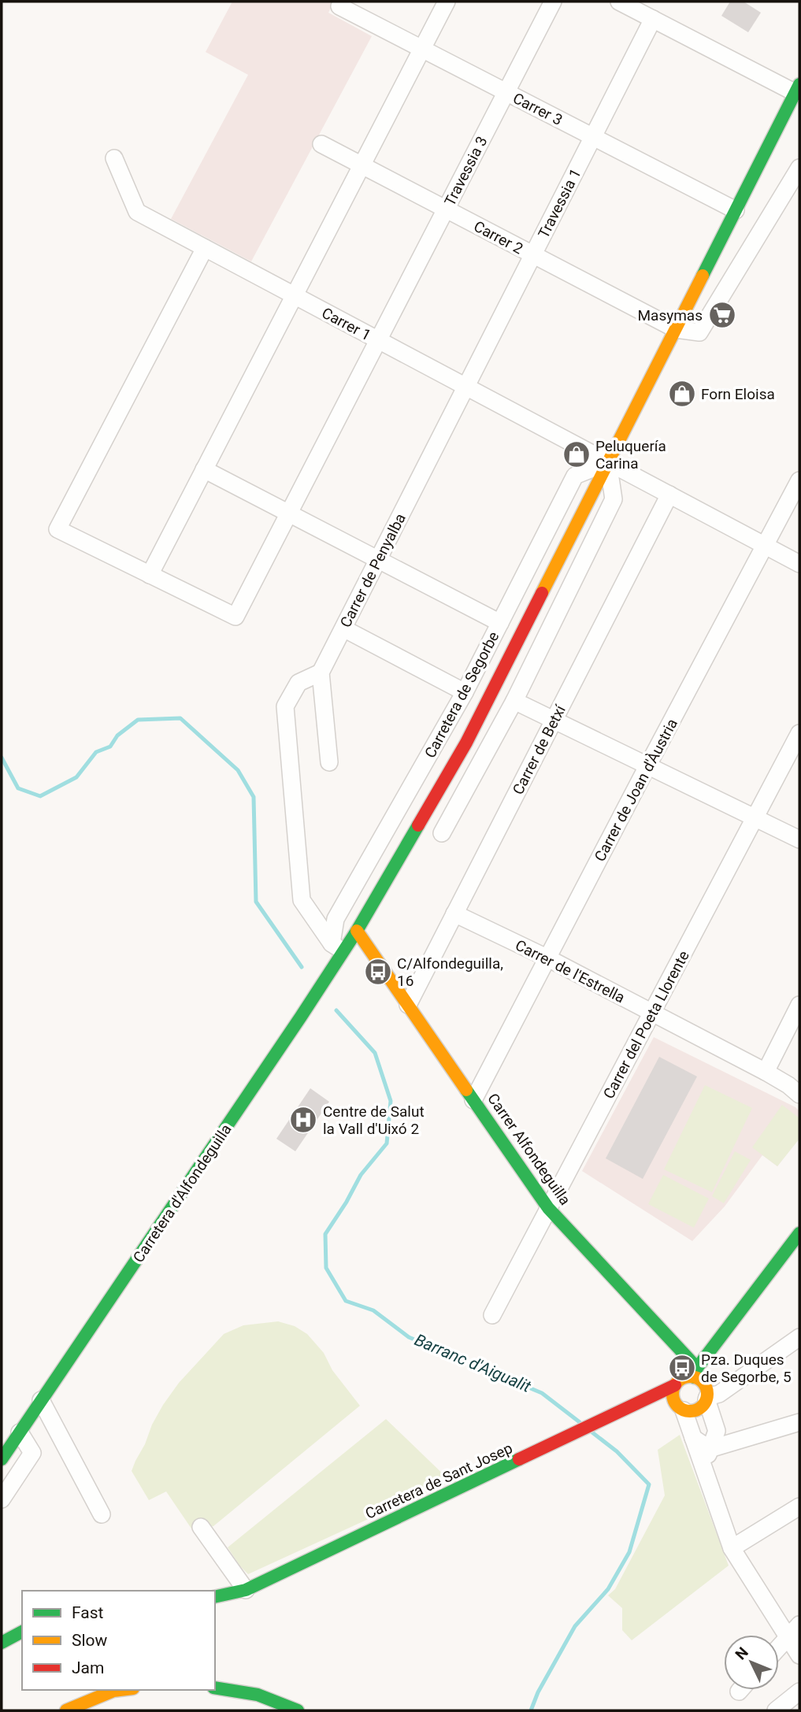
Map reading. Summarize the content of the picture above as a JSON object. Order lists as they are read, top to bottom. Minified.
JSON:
{"streets":{"street":["Carrer 3","Travessia 3","Travessia 1","Carrer 2","Carrer 1","Carrer de Penyalba","Carretera de Segorbe","Carrer de Betxí","Carrer de Joan d'Àustria","Carrer de l'Estrella","Carrer del Poeta Llorente","Carrer Alfondeguilla","Carretera d'Alfondeguilla","Carretera de Sant Josep"]},"crossings":[["Carrer 3","Travessia 3"],["Carrer 3","Travessia 1"],["Carrer 3","Carretera de Segorbe"],["Travessia 3","Carrer 2"],["Travessia 3","Carrer 1"],["Travessia 1","Carrer 2"],["Travessia 1","Carrer 1"],["Travessia 1","Carrer de Penyalba"],["Carrer 2","Carretera de Segorbe"],["Carrer 1","Carrer de Penyalba"],["Carrer 1","Carretera de Segorbe"],["Carrer 1","Carrer de Betxí"],["Carrer 1","Carrer de Joan d'Àustria"],["Carretera de Segorbe","Carrer Alfondeguilla"],["Carretera de Segorbe","Carretera d'Alfondeguilla"],["Carrer de Betxí","Carrer de l'Estrella"],["Carrer de Betxí","Carrer Alfondeguilla"],["Carrer de Joan d'Àustria","Carrer de l'Estrella"],["Carrer de Joan d'Àustria","Carrer Alfondeguilla"],["Carrer de l'Estrella","Carrer del Poeta Llorente"],["Carrer del Poeta Llorente","Carrer Alfondeguilla"],["Carrer Alfondeguilla","Carretera de Sant Josep"]],"water":["Barranc d'Aigualit"],"places":{"supermarket":["Masymas"],"shop":["Forn Eloisa","Peluquería Carina"],"bus stop":["C/Alfondeguilla, 16","Pza. Duques de Segorbe, 5"],"hospital":["Centre de Salut la Vall d'Uixó 2"]},"legend":["Fast","Slow","Jam"],"north":"top left"}
